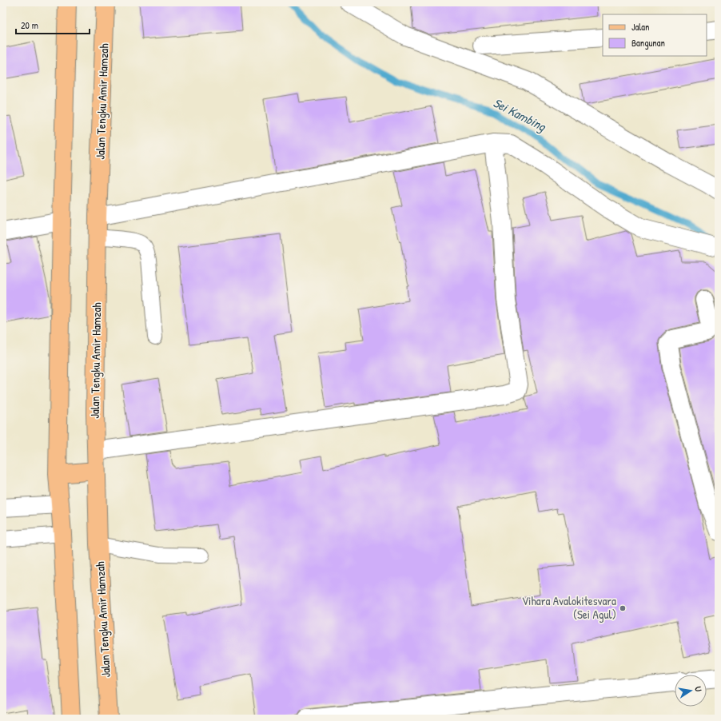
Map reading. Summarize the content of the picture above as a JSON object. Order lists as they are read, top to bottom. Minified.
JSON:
{"streets":{"main road":["Jalan Tengku Amir Hamzah"]},"water":["Sei Kambing"],"places":["Vihara Avalokitesvara (Sei Agul)"],"legend":["Jalan","Bangunan"],"scale_bar":"20 m","north":"right"}
